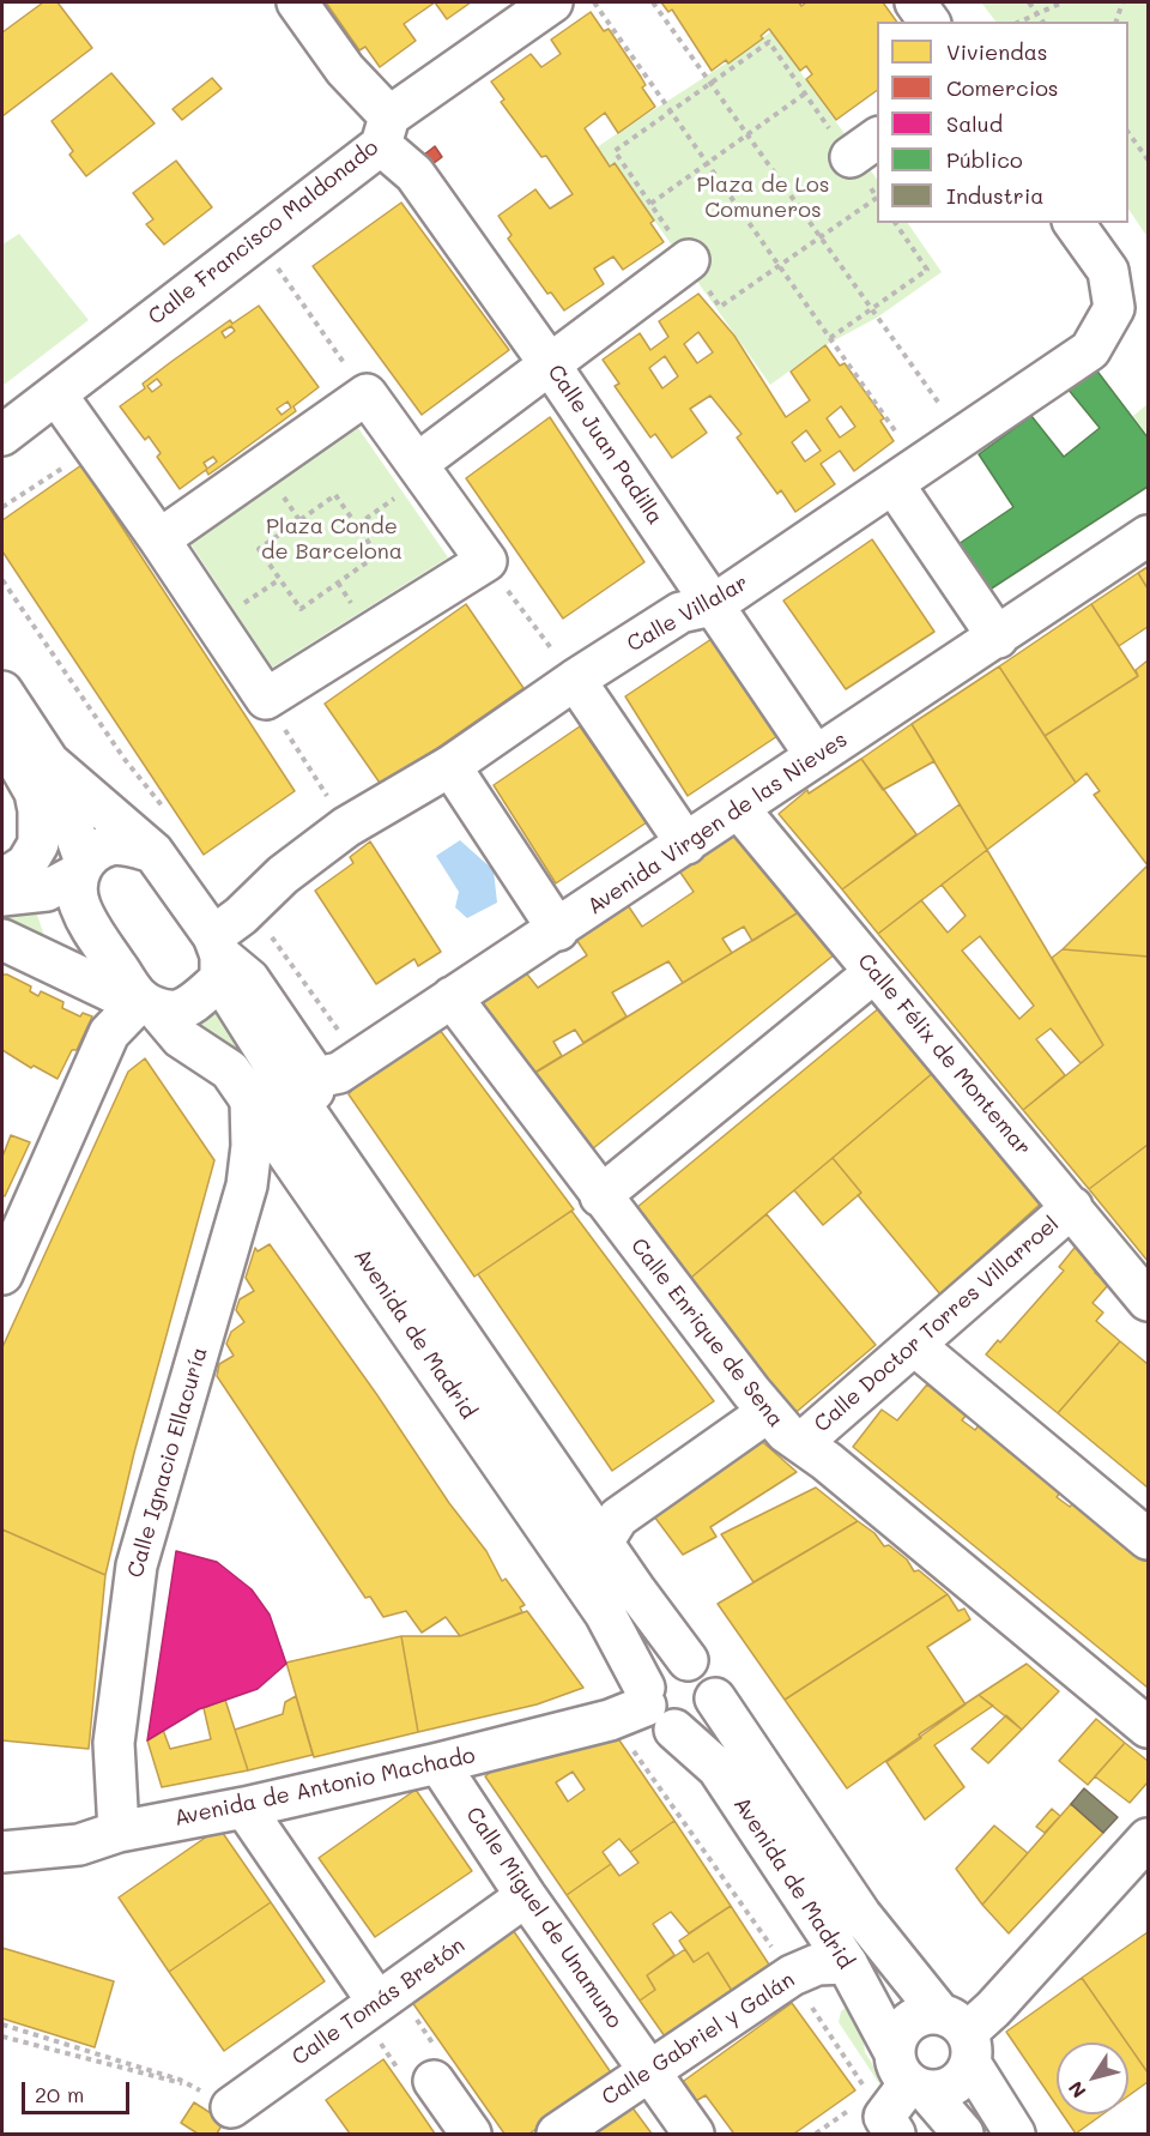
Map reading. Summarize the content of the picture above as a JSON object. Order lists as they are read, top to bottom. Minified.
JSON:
{"streets":{"main road":["Calle Francisco Maldonado","Calle Juan Padilla","Calle Villalar","Avenida Virgen de las Nieves","Calle Félix de Montemar","Calle Doctor Torres Villarroel","Calle Enrique de Sena","Avenida de Madrid","Calle Ignacio Ellacuría","Avenida de Antonio Machado","Calle Miguel de Unamuno","Calle Tomás Bretón","Calle Gabriel y Galán"]},"crossings":[["Calle Francisco Maldonado","Calle Juan Padilla"],["Calle Juan Padilla","Calle Villalar"],["Calle Juan Padilla","Avenida Virgen de las Nieves"],["Calle Villalar","Avenida de Madrid"],["Avenida Virgen de las Nieves","Calle Félix de Montemar"],["Avenida Virgen de las Nieves","Calle Enrique de Sena"],["Avenida Virgen de las Nieves","Avenida de Madrid"],["Calle Félix de Montemar","Calle Doctor Torres Villarroel"],["Calle Doctor Torres Villarroel","Calle Enrique de Sena"],["Avenida de Madrid","Calle Ignacio Ellacuría"],["Avenida de Madrid","Avenida de Antonio Machado"],["Avenida de Madrid","Calle Gabriel y Galán"],["Calle Ignacio Ellacuría","Avenida de Antonio Machado"],["Avenida de Antonio Machado","Calle Miguel de Unamuno"],["Calle Miguel de Unamuno","Calle Tomás Bretón"],["Calle Miguel de Unamuno","Calle Gabriel y Galán"]],"parks":["Plaza de Los Comuneros","Plaza Conde de Barcelona"],"legend":["Viviendas","Comercios","Salud","Público","Industria"],"scale_bar":"20 m","north":"bottom left"}
